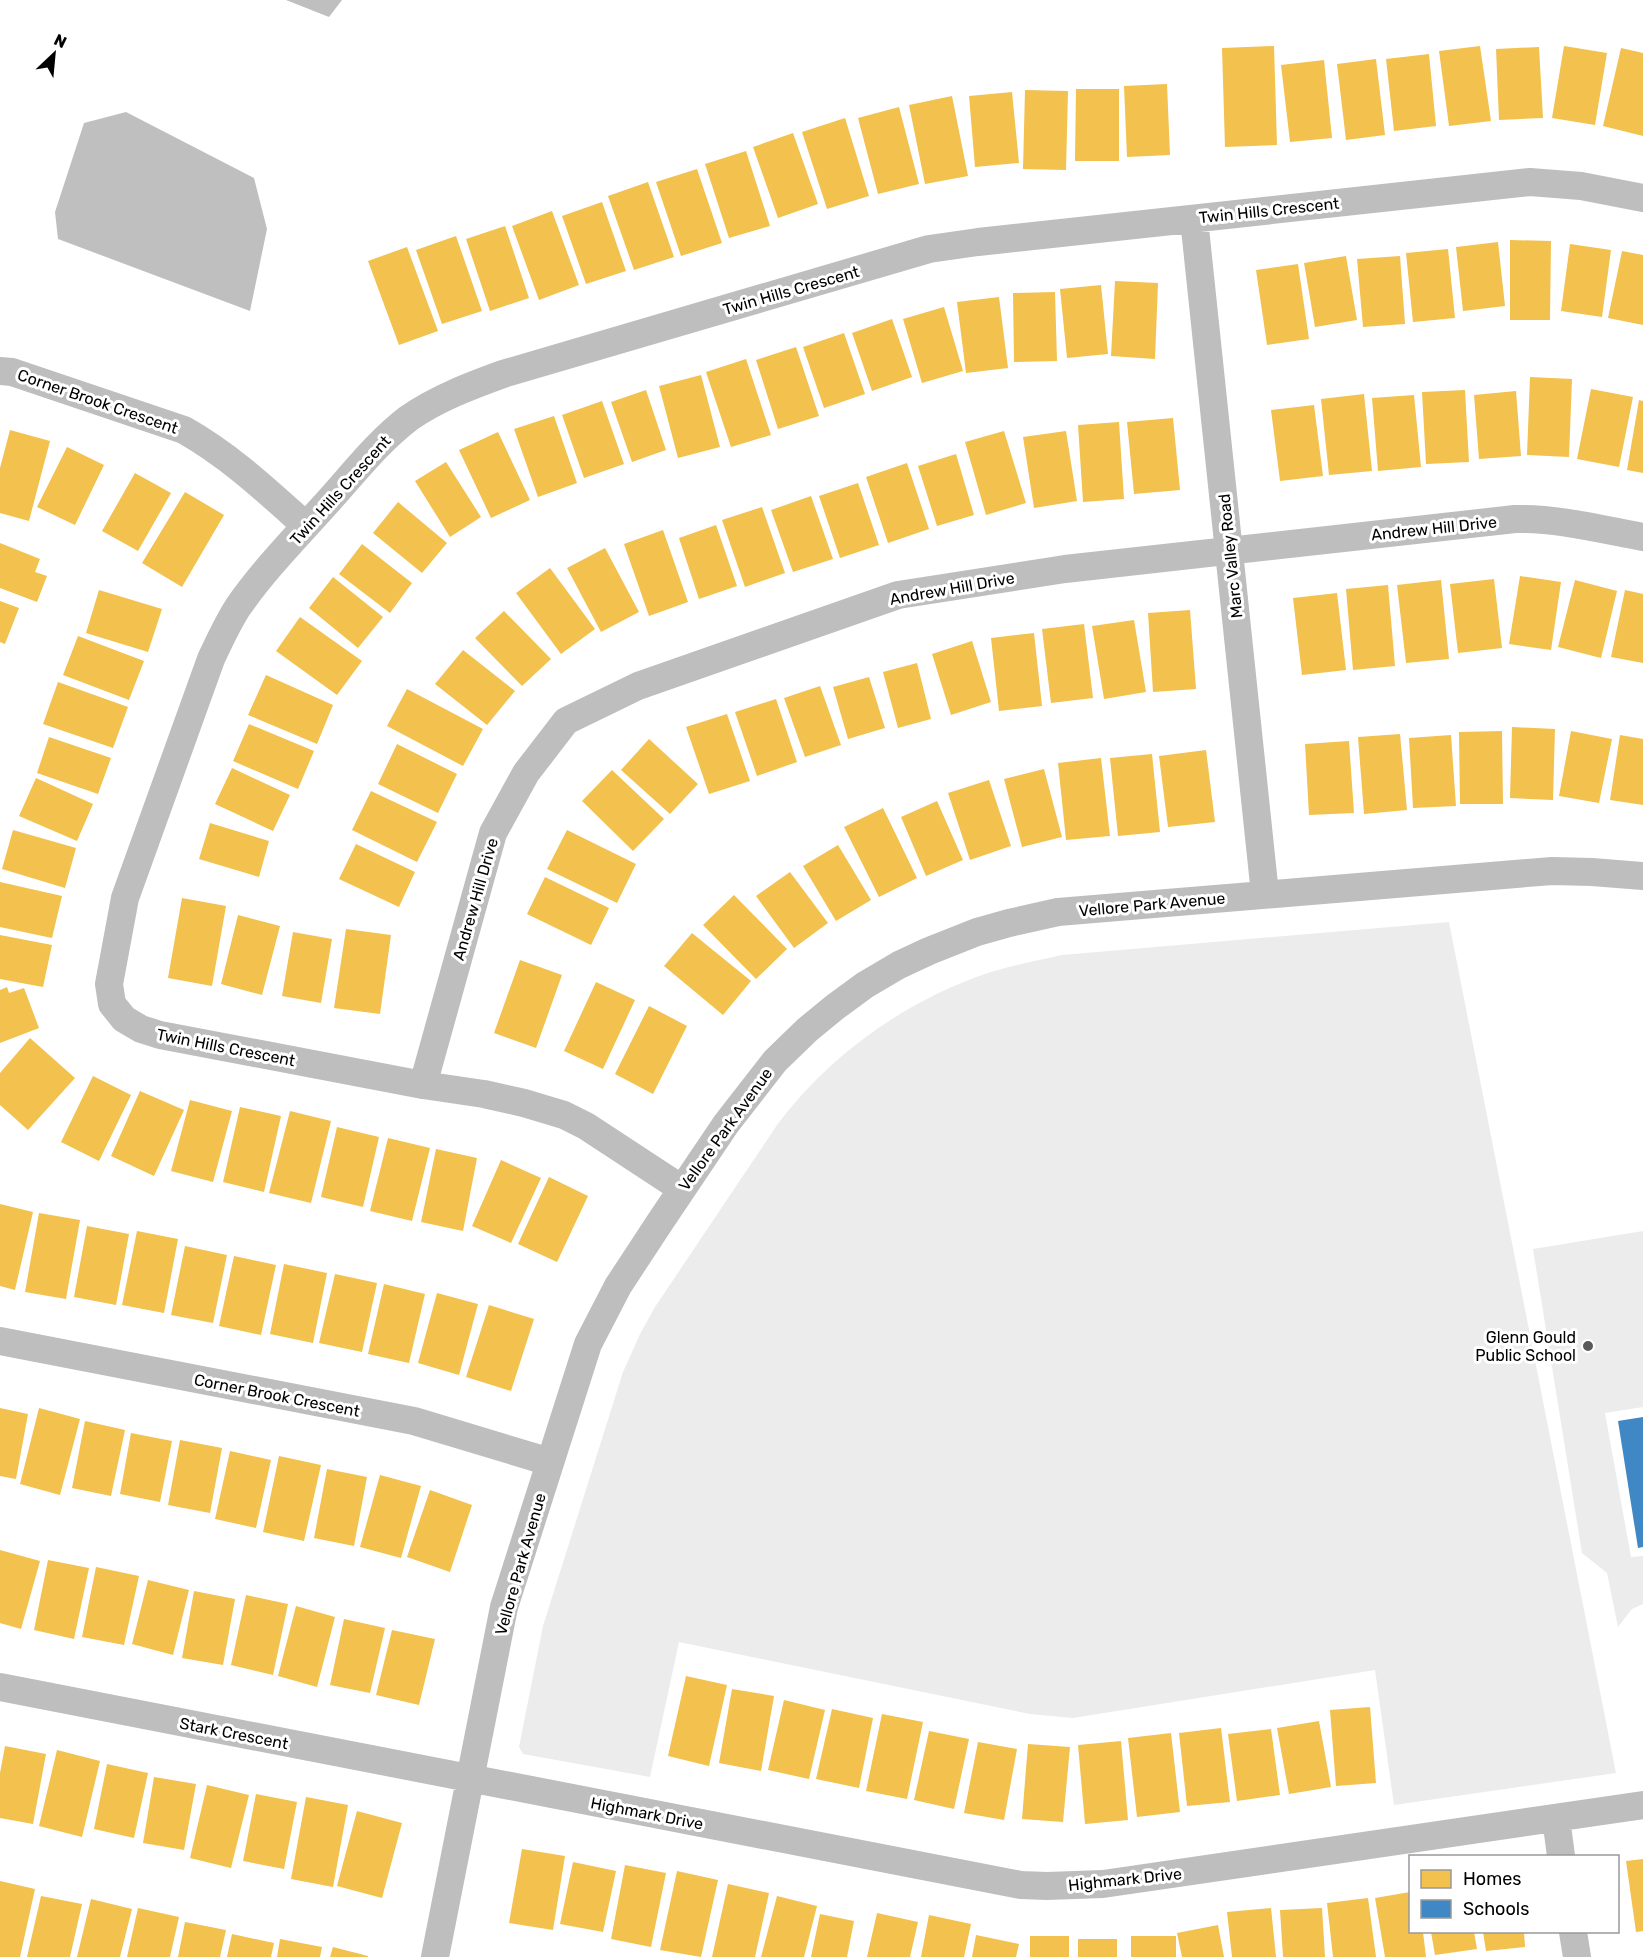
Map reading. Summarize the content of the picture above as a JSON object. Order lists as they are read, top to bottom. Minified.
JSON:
{"streets":{"street":["Twin Hills Crescent","Corner Brook Crescent","Andrew Hill Drive","Marc Valley Road","Vellore Park Avenue","Stark Crescent","Highmark Drive"]},"crossings":[["Twin Hills Crescent","Corner Brook Crescent"],["Twin Hills Crescent","Andrew Hill Drive"],["Twin Hills Crescent","Marc Valley Road"],["Twin Hills Crescent","Vellore Park Avenue"],["Corner Brook Crescent","Vellore Park Avenue"],["Andrew Hill Drive","Marc Valley Road"],["Marc Valley Road","Vellore Park Avenue"],["Vellore Park Avenue","Stark Crescent"],["Vellore Park Avenue","Highmark Drive"],["Stark Crescent","Highmark Drive"]],"places":["Glenn Gould Public School"],"legend":["Homes","Schools"],"north":"top right"}
